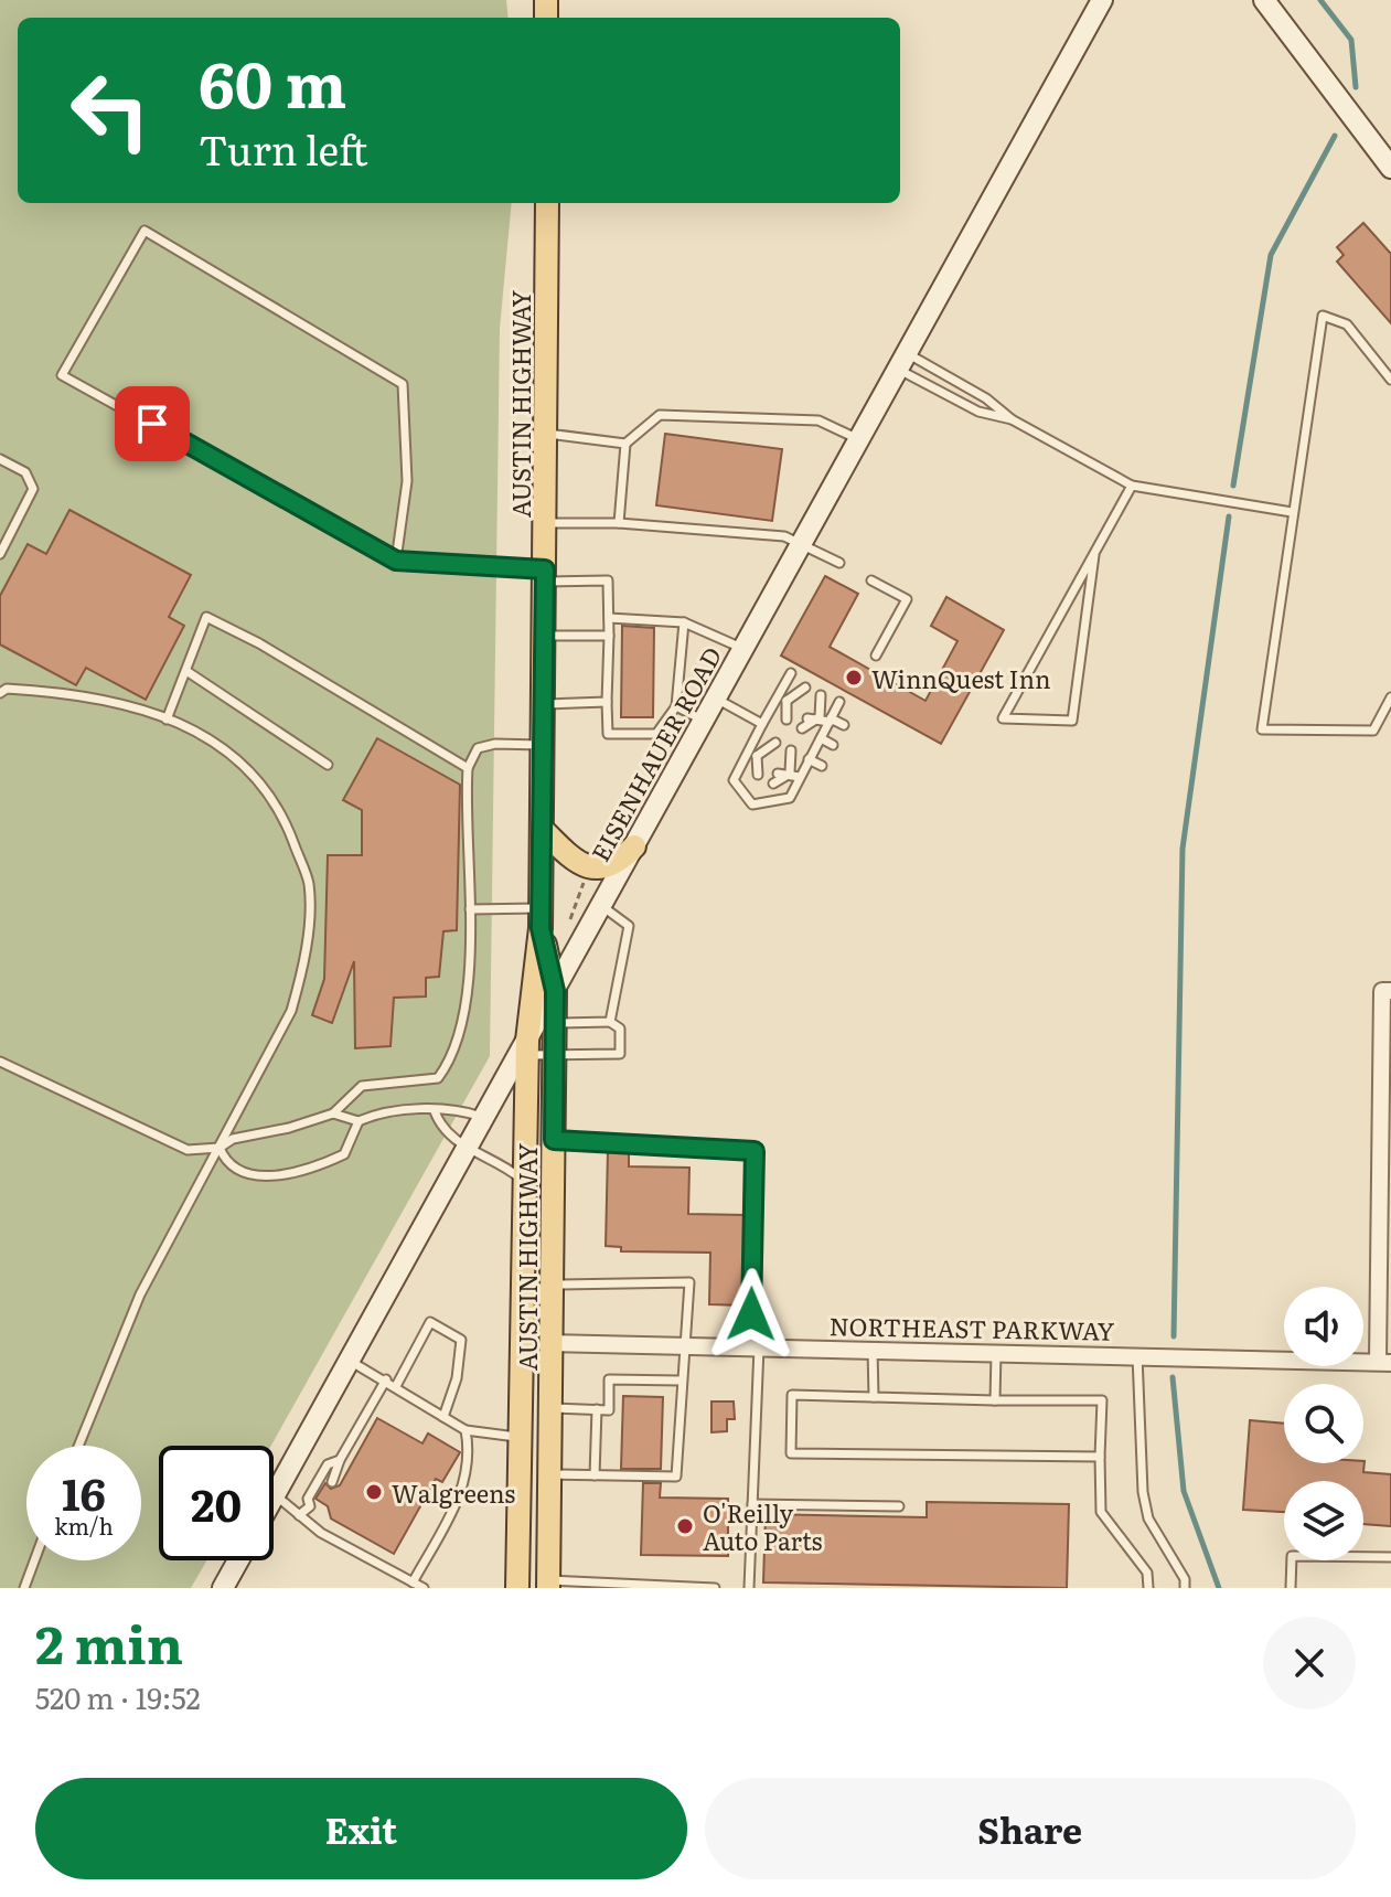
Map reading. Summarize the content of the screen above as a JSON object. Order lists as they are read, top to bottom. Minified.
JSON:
{"streets":{"main road":["AUSTIN HIGHWAY","EISENHAUER ROAD"],"street":["NORTHEAST PARKWAY"]},"crossings":[["AUSTIN HIGHWAY","EISENHAUER ROAD"],["AUSTIN HIGHWAY","NORTHEAST PARKWAY"]],"places":["WinnQuest Inn","Walgreens","O'Reilly Auto Parts"],"page":{"turn":["60 m","Turn left"],"speed":"16 km/h","limit":"20","heading":["2 min","520 m · 19:52"],"buttons":["Exit","Share"]}}
